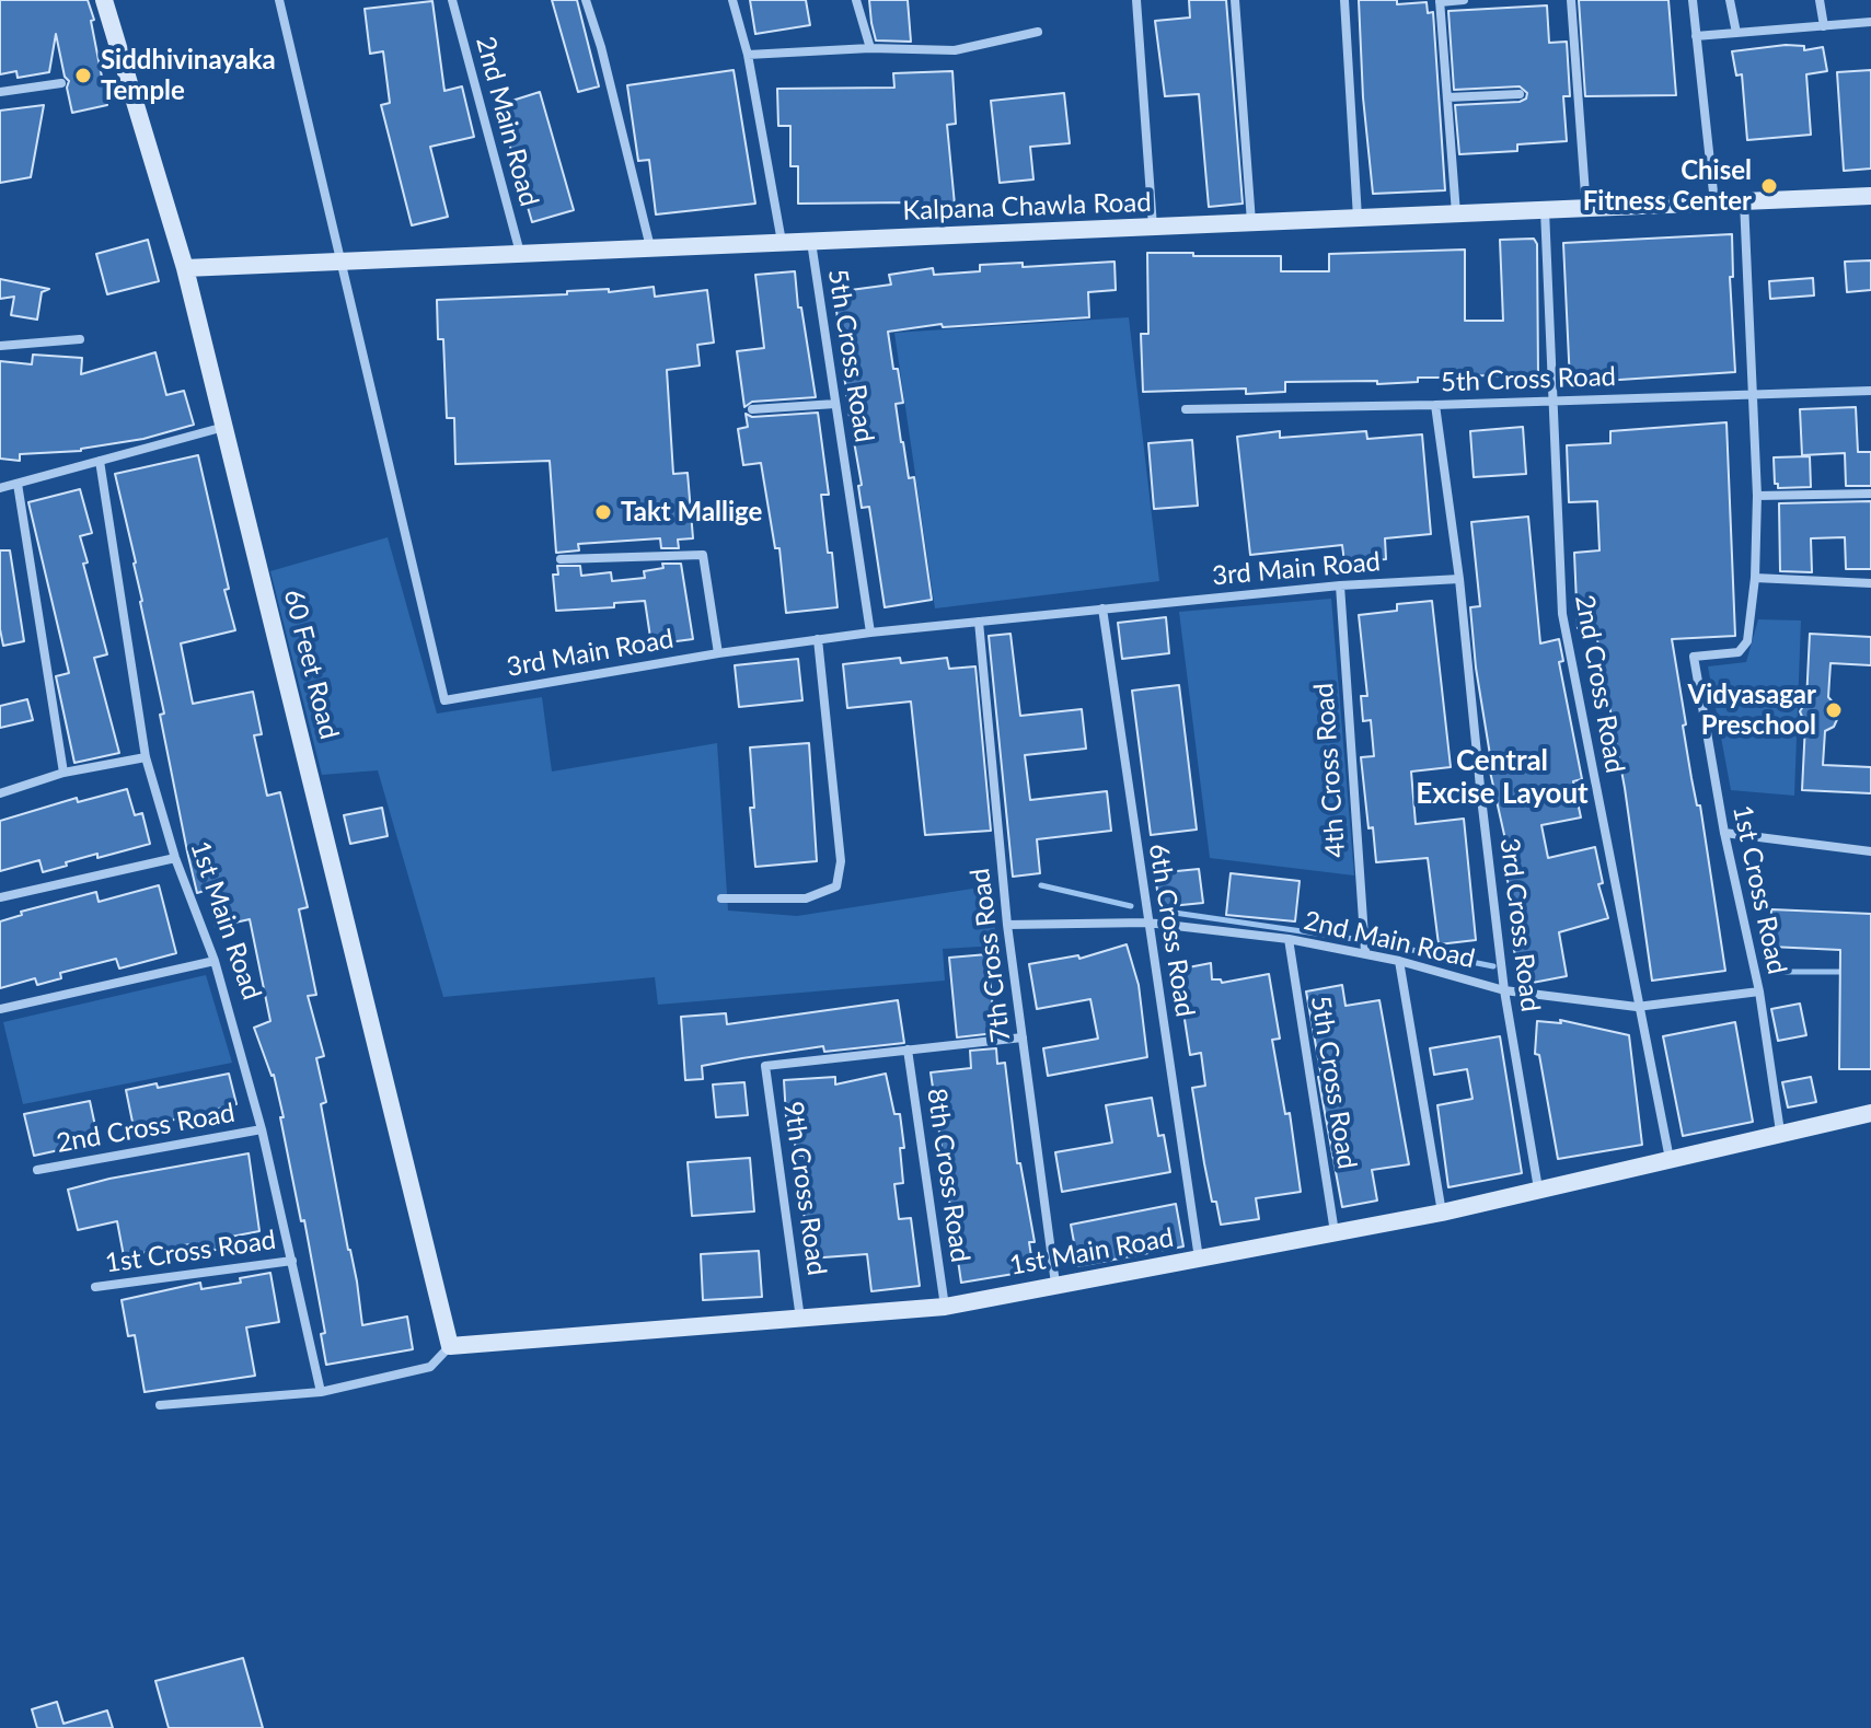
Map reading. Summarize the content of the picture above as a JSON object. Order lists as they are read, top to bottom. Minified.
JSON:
{"streets":{"street":["2nd Main Road","Kalpana Chawla Road","5th Cross Road","3rd Main Road","60 Feet Road","2nd Cross Road","4th Cross Road","1st Cross Road","1st Main Road","3rd Cross Road","6th Cross Road","7th Cross Road","8th Cross Road","9th Cross Road"]},"crossings":[["2nd Main Road","Kalpana Chawla Road"],["2nd Main Road","5th Cross Road"],["2nd Main Road","2nd Cross Road"],["2nd Main Road","4th Cross Road"],["2nd Main Road","1st Cross Road"],["2nd Main Road","3rd Cross Road"],["2nd Main Road","6th Cross Road"],["2nd Main Road","7th Cross Road"],["Kalpana Chawla Road","5th Cross Road"],["Kalpana Chawla Road","3rd Main Road"],["Kalpana Chawla Road","60 Feet Road"],["Kalpana Chawla Road","2nd Cross Road"],["5th Cross Road","3rd Main Road"],["5th Cross Road","2nd Cross Road"],["5th Cross Road","1st Main Road"],["5th Cross Road","3rd Cross Road"],["3rd Main Road","4th Cross Road"],["3rd Main Road","3rd Cross Road"],["3rd Main Road","6th Cross Road"],["3rd Main Road","7th Cross Road"],["60 Feet Road","1st Main Road"],["2nd Cross Road","1st Main Road"],["1st Cross Road","1st Main Road"],["1st Main Road","3rd Cross Road"],["1st Main Road","6th Cross Road"],["1st Main Road","7th Cross Road"],["1st Main Road","8th Cross Road"],["1st Main Road","9th Cross Road"],["8th Cross Road","9th Cross Road"]],"districts":["Central Excise Layout"],"places":["Siddhivinayaka Temple","Chisel Fitness Center","Takt Mallige","Vidyasagar Preschool"]}
